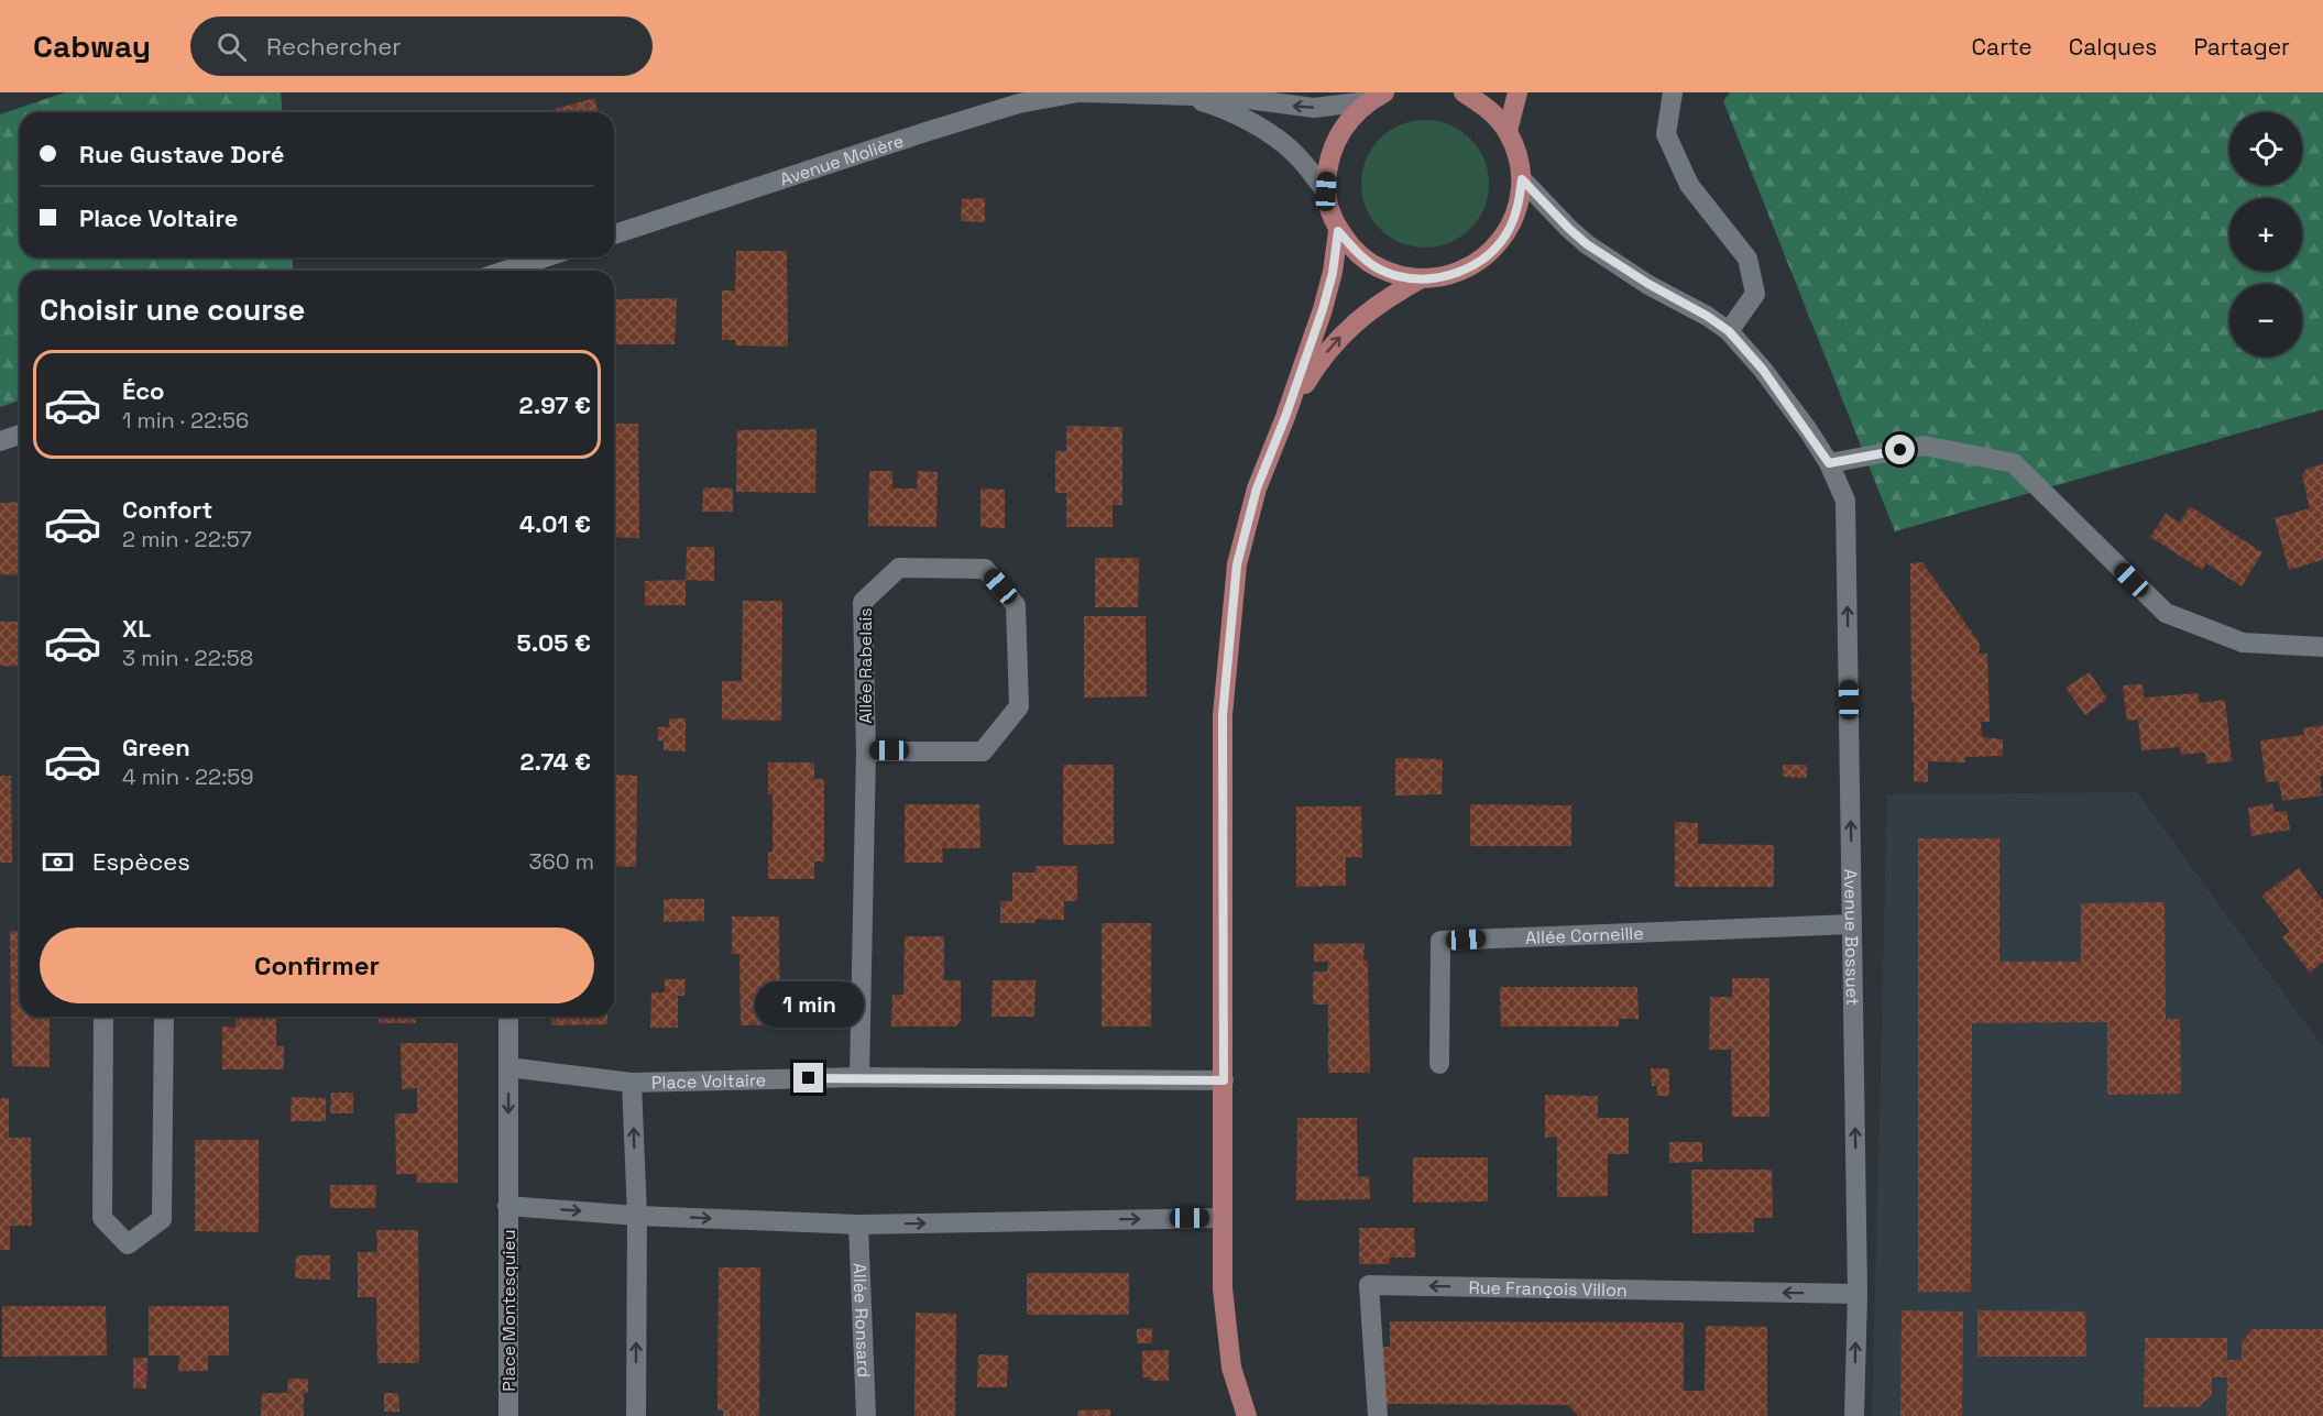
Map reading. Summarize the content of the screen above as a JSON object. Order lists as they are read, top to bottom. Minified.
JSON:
{"streets":{"street":["Avenue Molière","Allée Rabelais","Allée Corneille","Avenue Bossuet","Place Voltaire","Rue François Villon","Place Montesquieu","Allée Ronsard"]},"crossings":[["Allée Rabelais","Place Voltaire"],["Allée Corneille","Avenue Bossuet"],["Avenue Bossuet","Rue François Villon"]],"one_way":["Avenue Bossuet"],"page":{"header":"Cabway","search":"Rechercher","nav":["Carte","Calques","Partager"],"map_buttons":["+","−"],"banner":["Rue Gustave Doré","Place Voltaire"],"heading":"Choisir une course","list":[{"name":"Éco","note":"1 min · 22:56","value":"2.97 €"},{"name":"Confort","note":"2 min · 22:57","value":"4.01 €"},{"name":"XL","note":"3 min · 22:58","value":"5.05 €"},{"name":"Green","note":"4 min · 22:59","value":"2.74 €"}],"pay":["Espèces","360 m"],"buttons":"Confirmer","bubble":"1 min"}}
